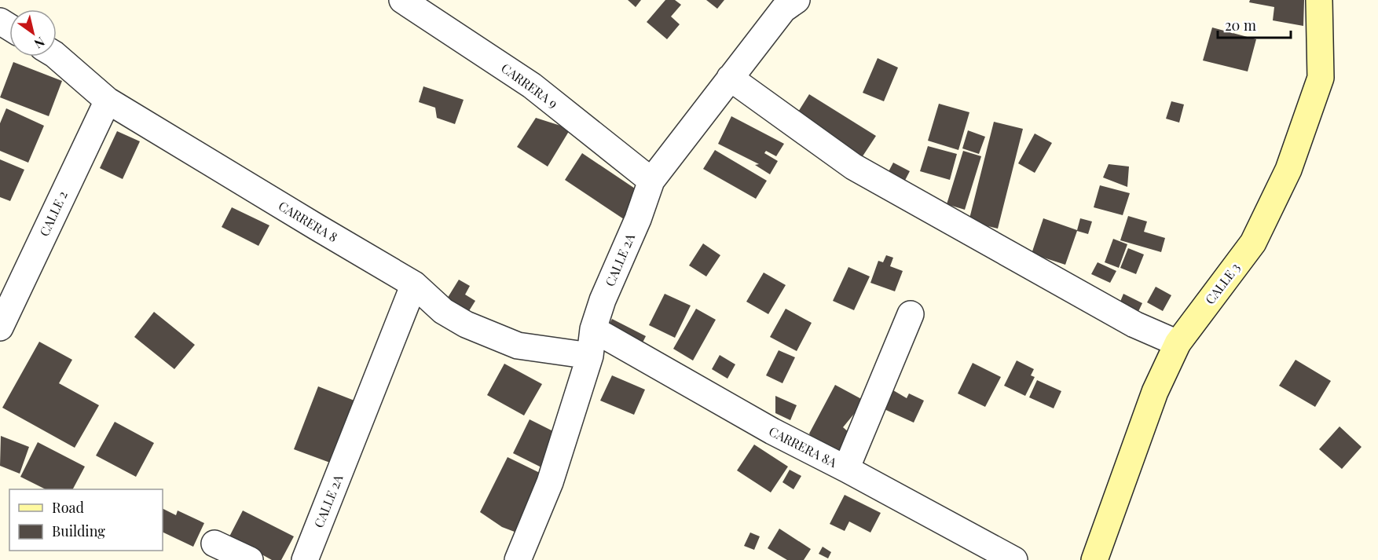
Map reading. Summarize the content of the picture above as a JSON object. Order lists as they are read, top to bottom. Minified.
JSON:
{"streets":{"street":["CARRERA 9","CALLE 2","CARRERA 8","CALLE 2A","CALLE 3","CARRERA 8A"]},"crossings":[["CARRERA 9","CALLE 2A"],["CALLE 2","CARRERA 8"],["CARRERA 8","CALLE 2A"],["CALLE 2A","CARRERA 8A"]],"legend":["Road","Building"],"scale_bar":"20 m","north":"bottom right"}
